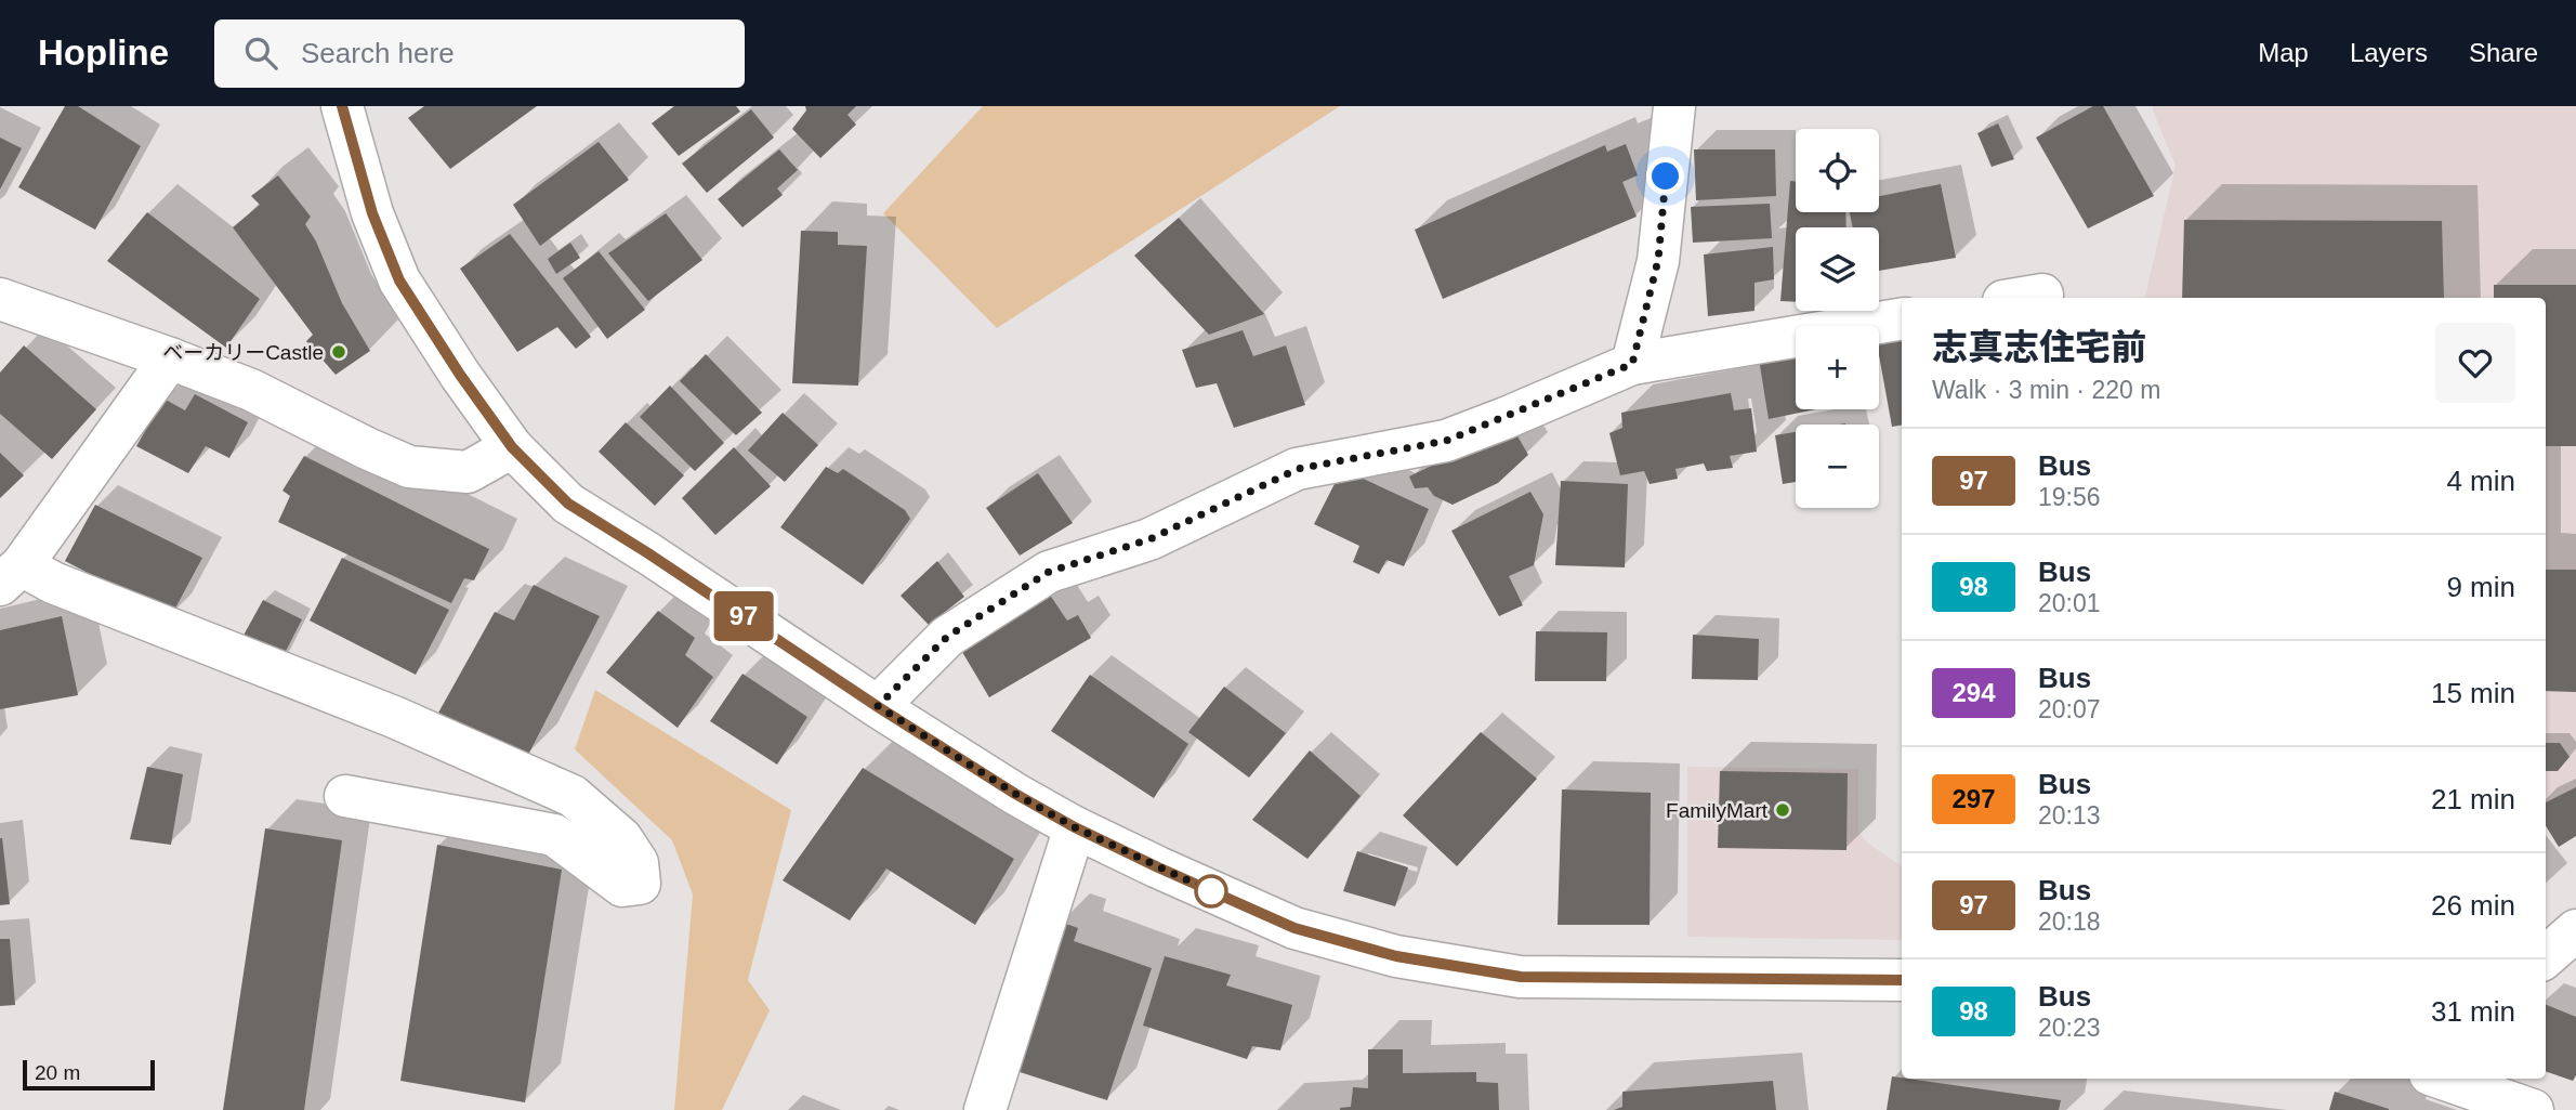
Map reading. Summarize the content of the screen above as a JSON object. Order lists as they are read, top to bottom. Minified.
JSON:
{"places":["ベーカリーCastle","FamilyMart"],"lines":["bus line 97"],"scale_bar":"20 m","page":{"header":"Hopline","search":"Search here","nav":["Map","Layers","Share"],"on_map":"97","map_buttons":["+","−"],"heading":["志真志住宅前","Walk · 3 min · 220 m"],"list":[{"mark":"97","name":"Bus","note":"19:56","value":"4 min"},{"mark":"98","name":"Bus","note":"20:01","value":"9 min"},{"mark":"294","name":"Bus","note":"20:07","value":"15 min"},{"mark":"297","name":"Bus","note":"20:13","value":"21 min"},{"mark":"97","name":"Bus","note":"20:18","value":"26 min"},{"mark":"98","name":"Bus","note":"20:23","value":"31 min"}],"scale":"20 m"}}
